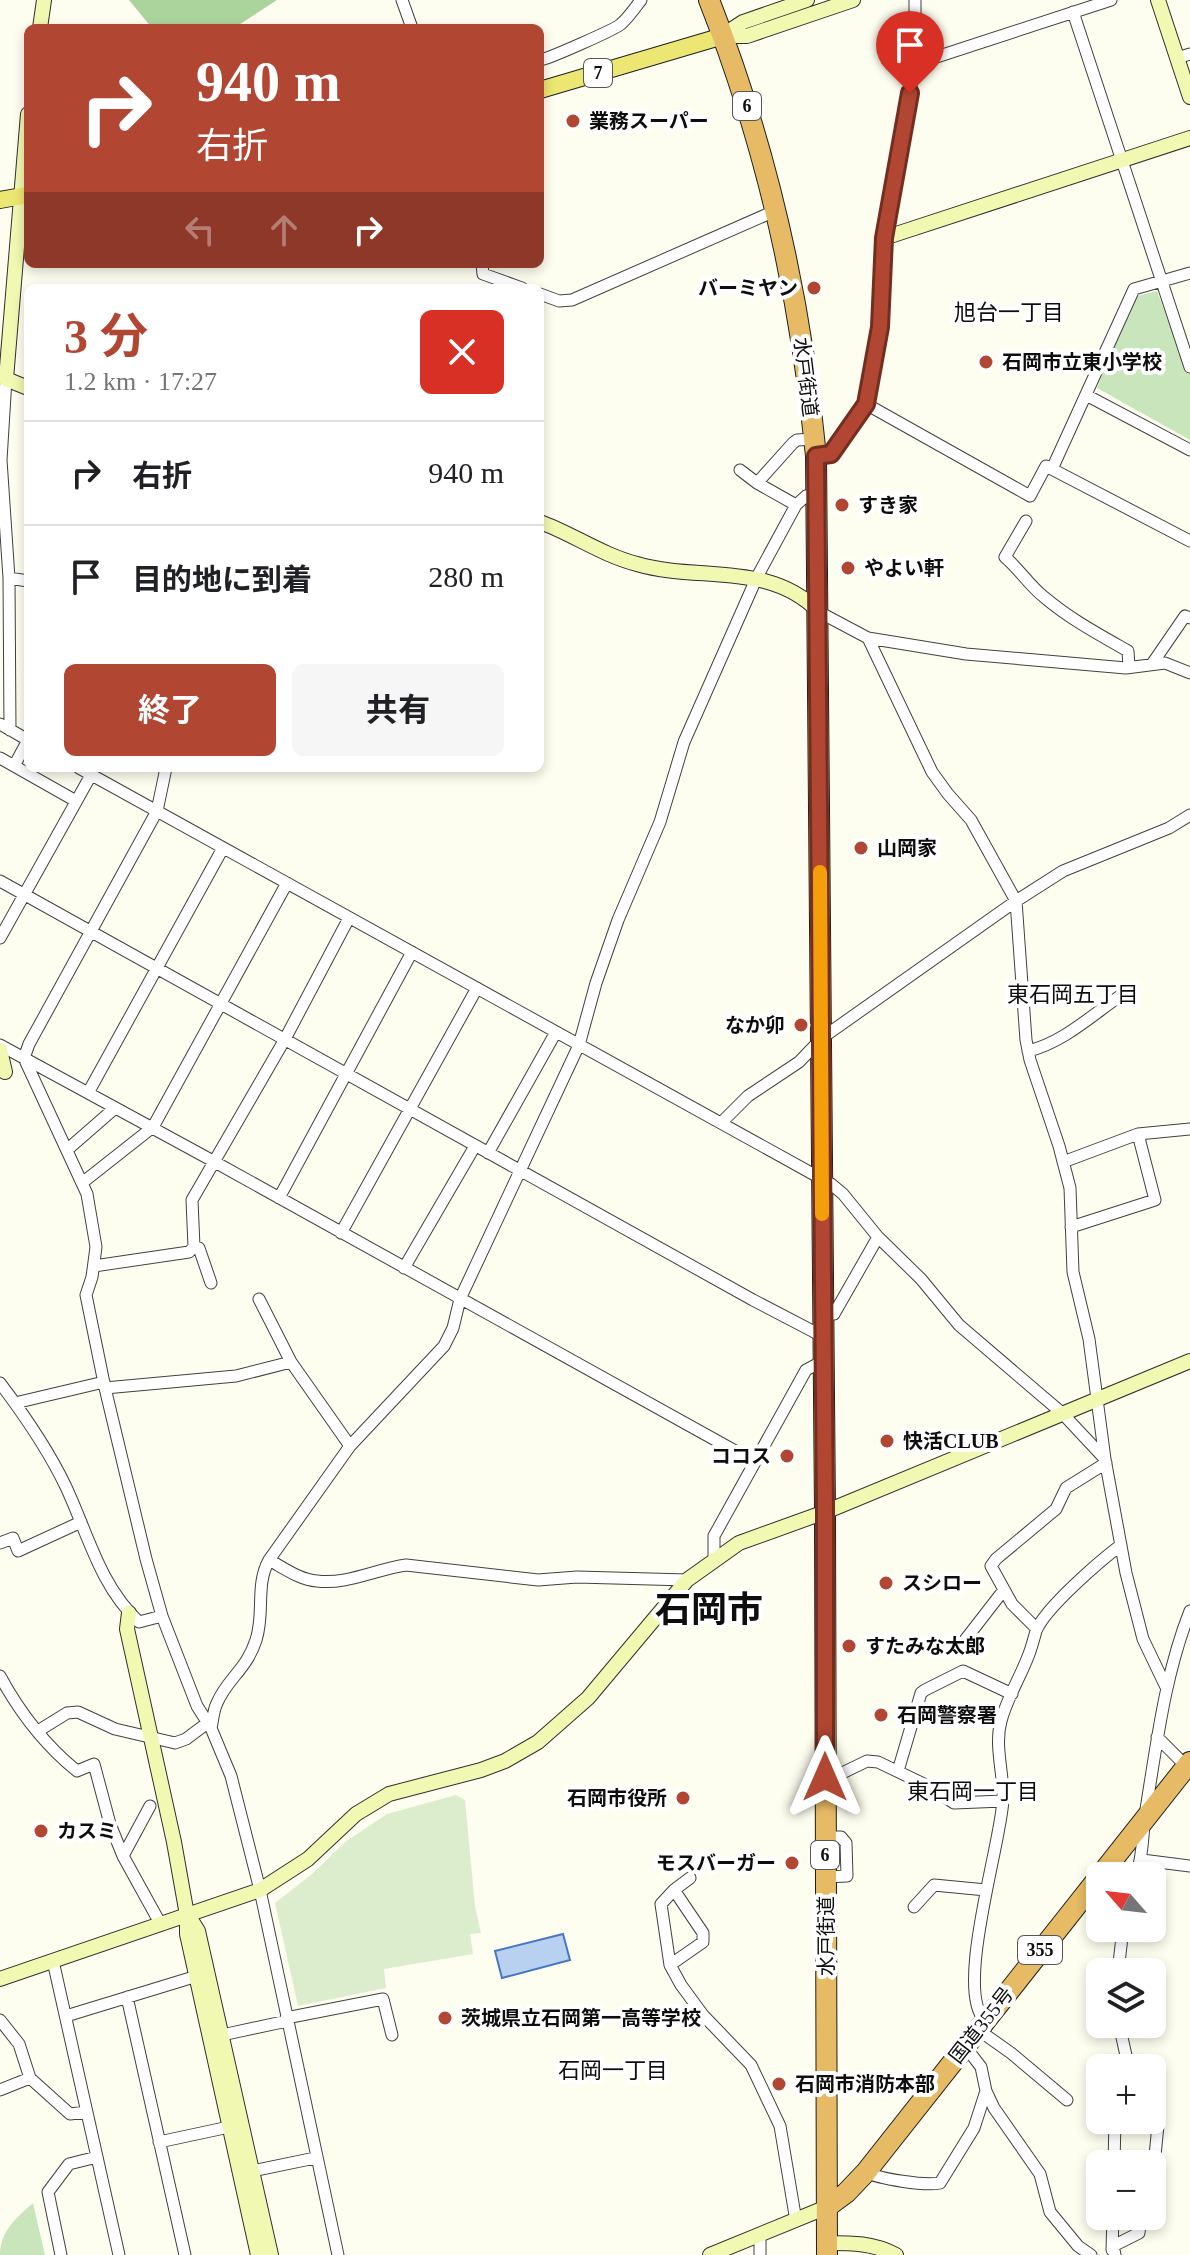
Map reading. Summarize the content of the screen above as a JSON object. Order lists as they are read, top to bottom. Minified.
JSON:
{"streets":{"highway":["6","水戸街道","355","国道355号"],"main road":["7"]},"crossings":[["7","水戸街道"],["水戸街道","国道355号"]],"districts":["旭台一丁目","東石岡五丁目","石岡市","東石岡一丁目","石岡一丁目"],"places":["業務スーパー","バーミヤン","石岡市立東小学校","すき家","やよい軒","山岡家","なか卯","快活CLUB","ココス","スシロー","すたみな太郎","石岡警察署","石岡市役所","カスミ","モスバーガー","茨城県立石岡第一高等学校","石岡市消防本部"],"north":"top left","page":{"turn":["940 m","右折"],"heading":["3 分","1.2 km · 17:27"],"list":[{"name":"右折","value":"940 m"},{"name":"目的地に到着","value":"280 m"}],"buttons":["終了","共有"],"map_buttons":["+","−"]}}
